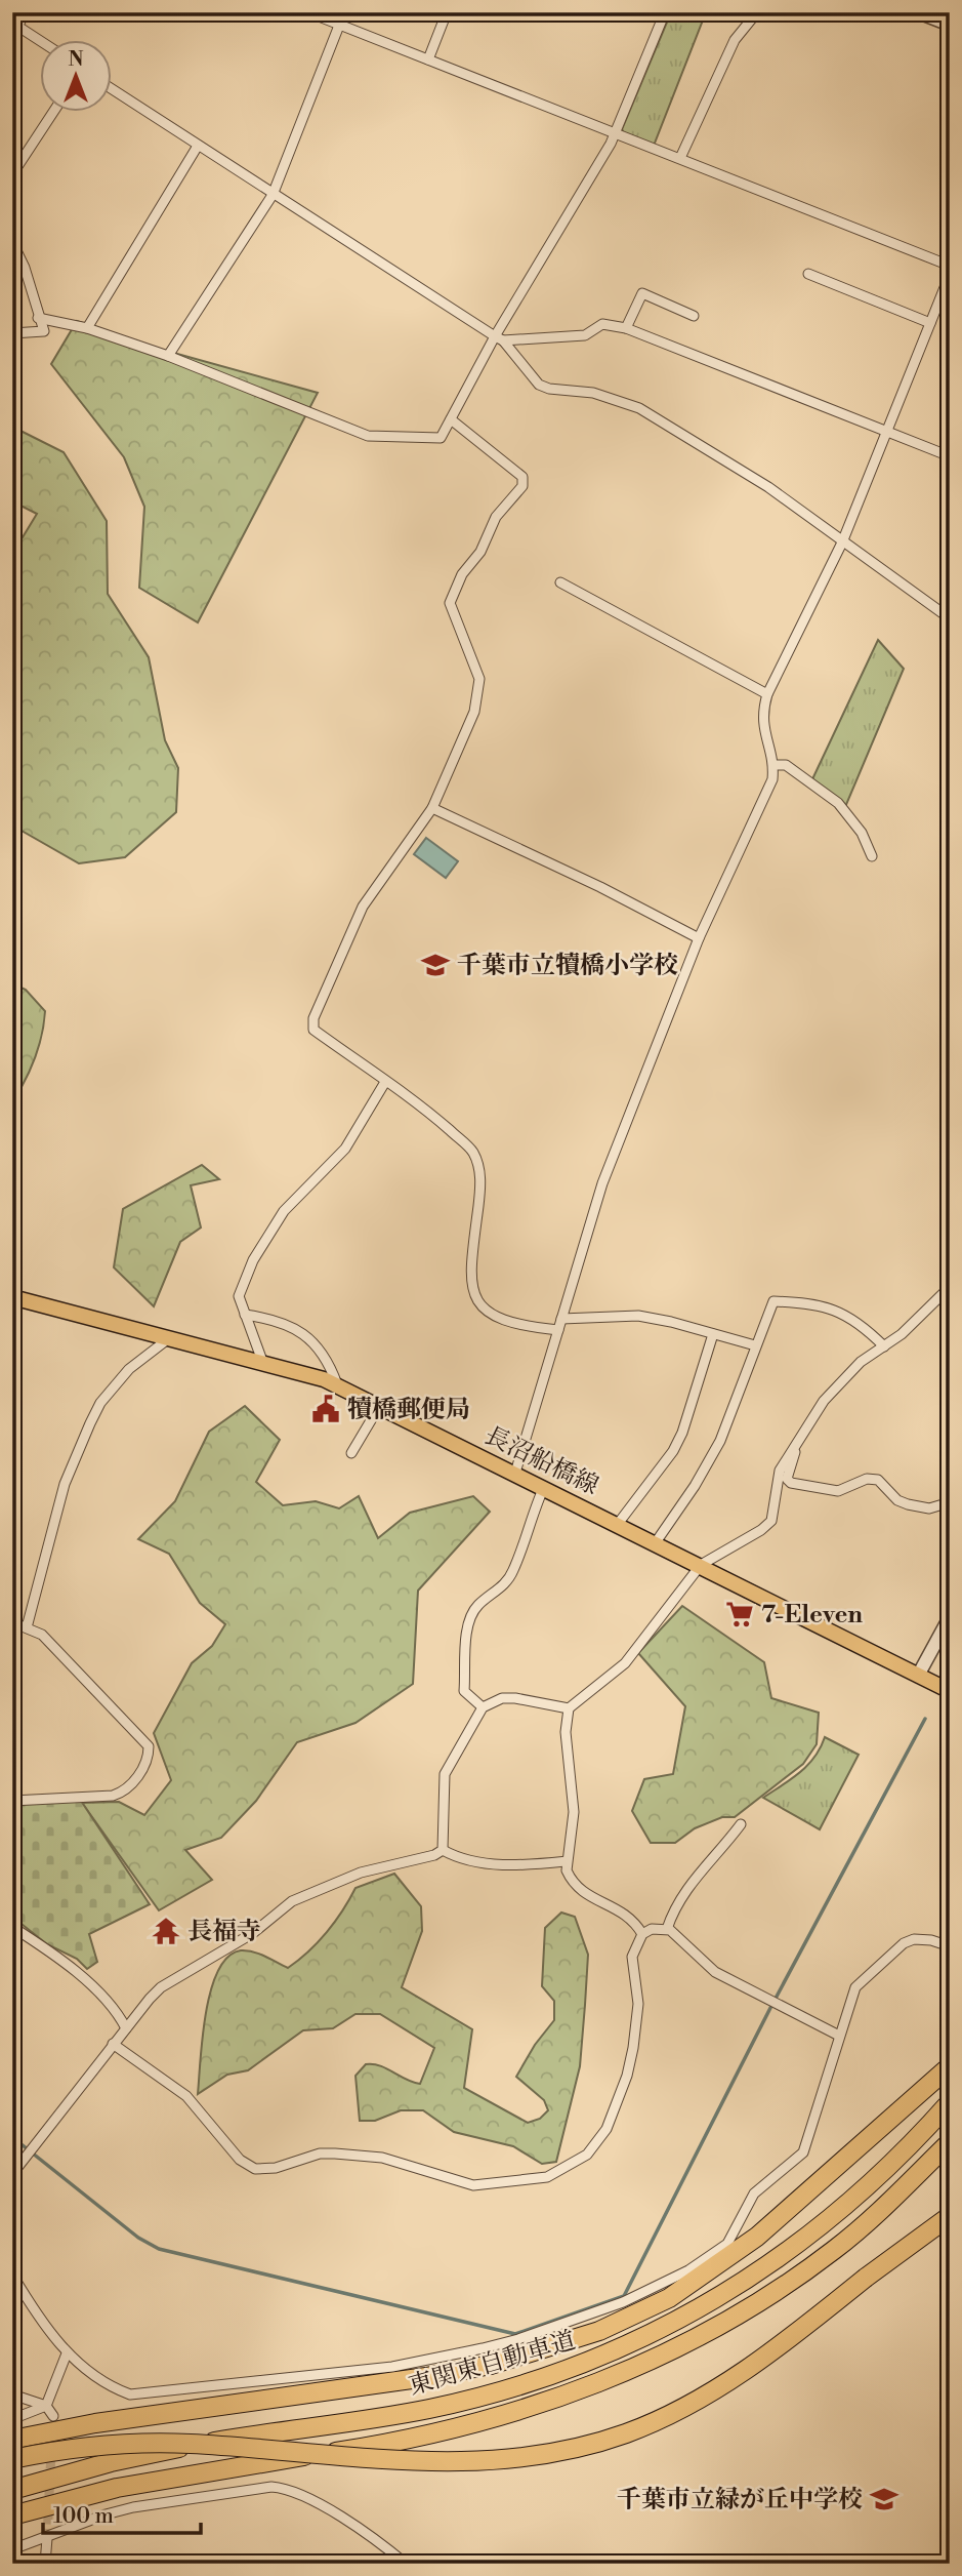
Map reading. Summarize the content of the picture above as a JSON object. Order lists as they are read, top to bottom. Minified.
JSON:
{"streets":{"highway":["東関東自動車道"],"main road":["長沼船橋線"]},"places":{"school or university":["千葉市立犢橋小学校","千葉市立緑が丘中学校"],"public building":["犢橋郵便局"],"supermarket":["7-Eleven"],"temple":["長福寺"]},"scale_bar":"100 m","north":"top"}
